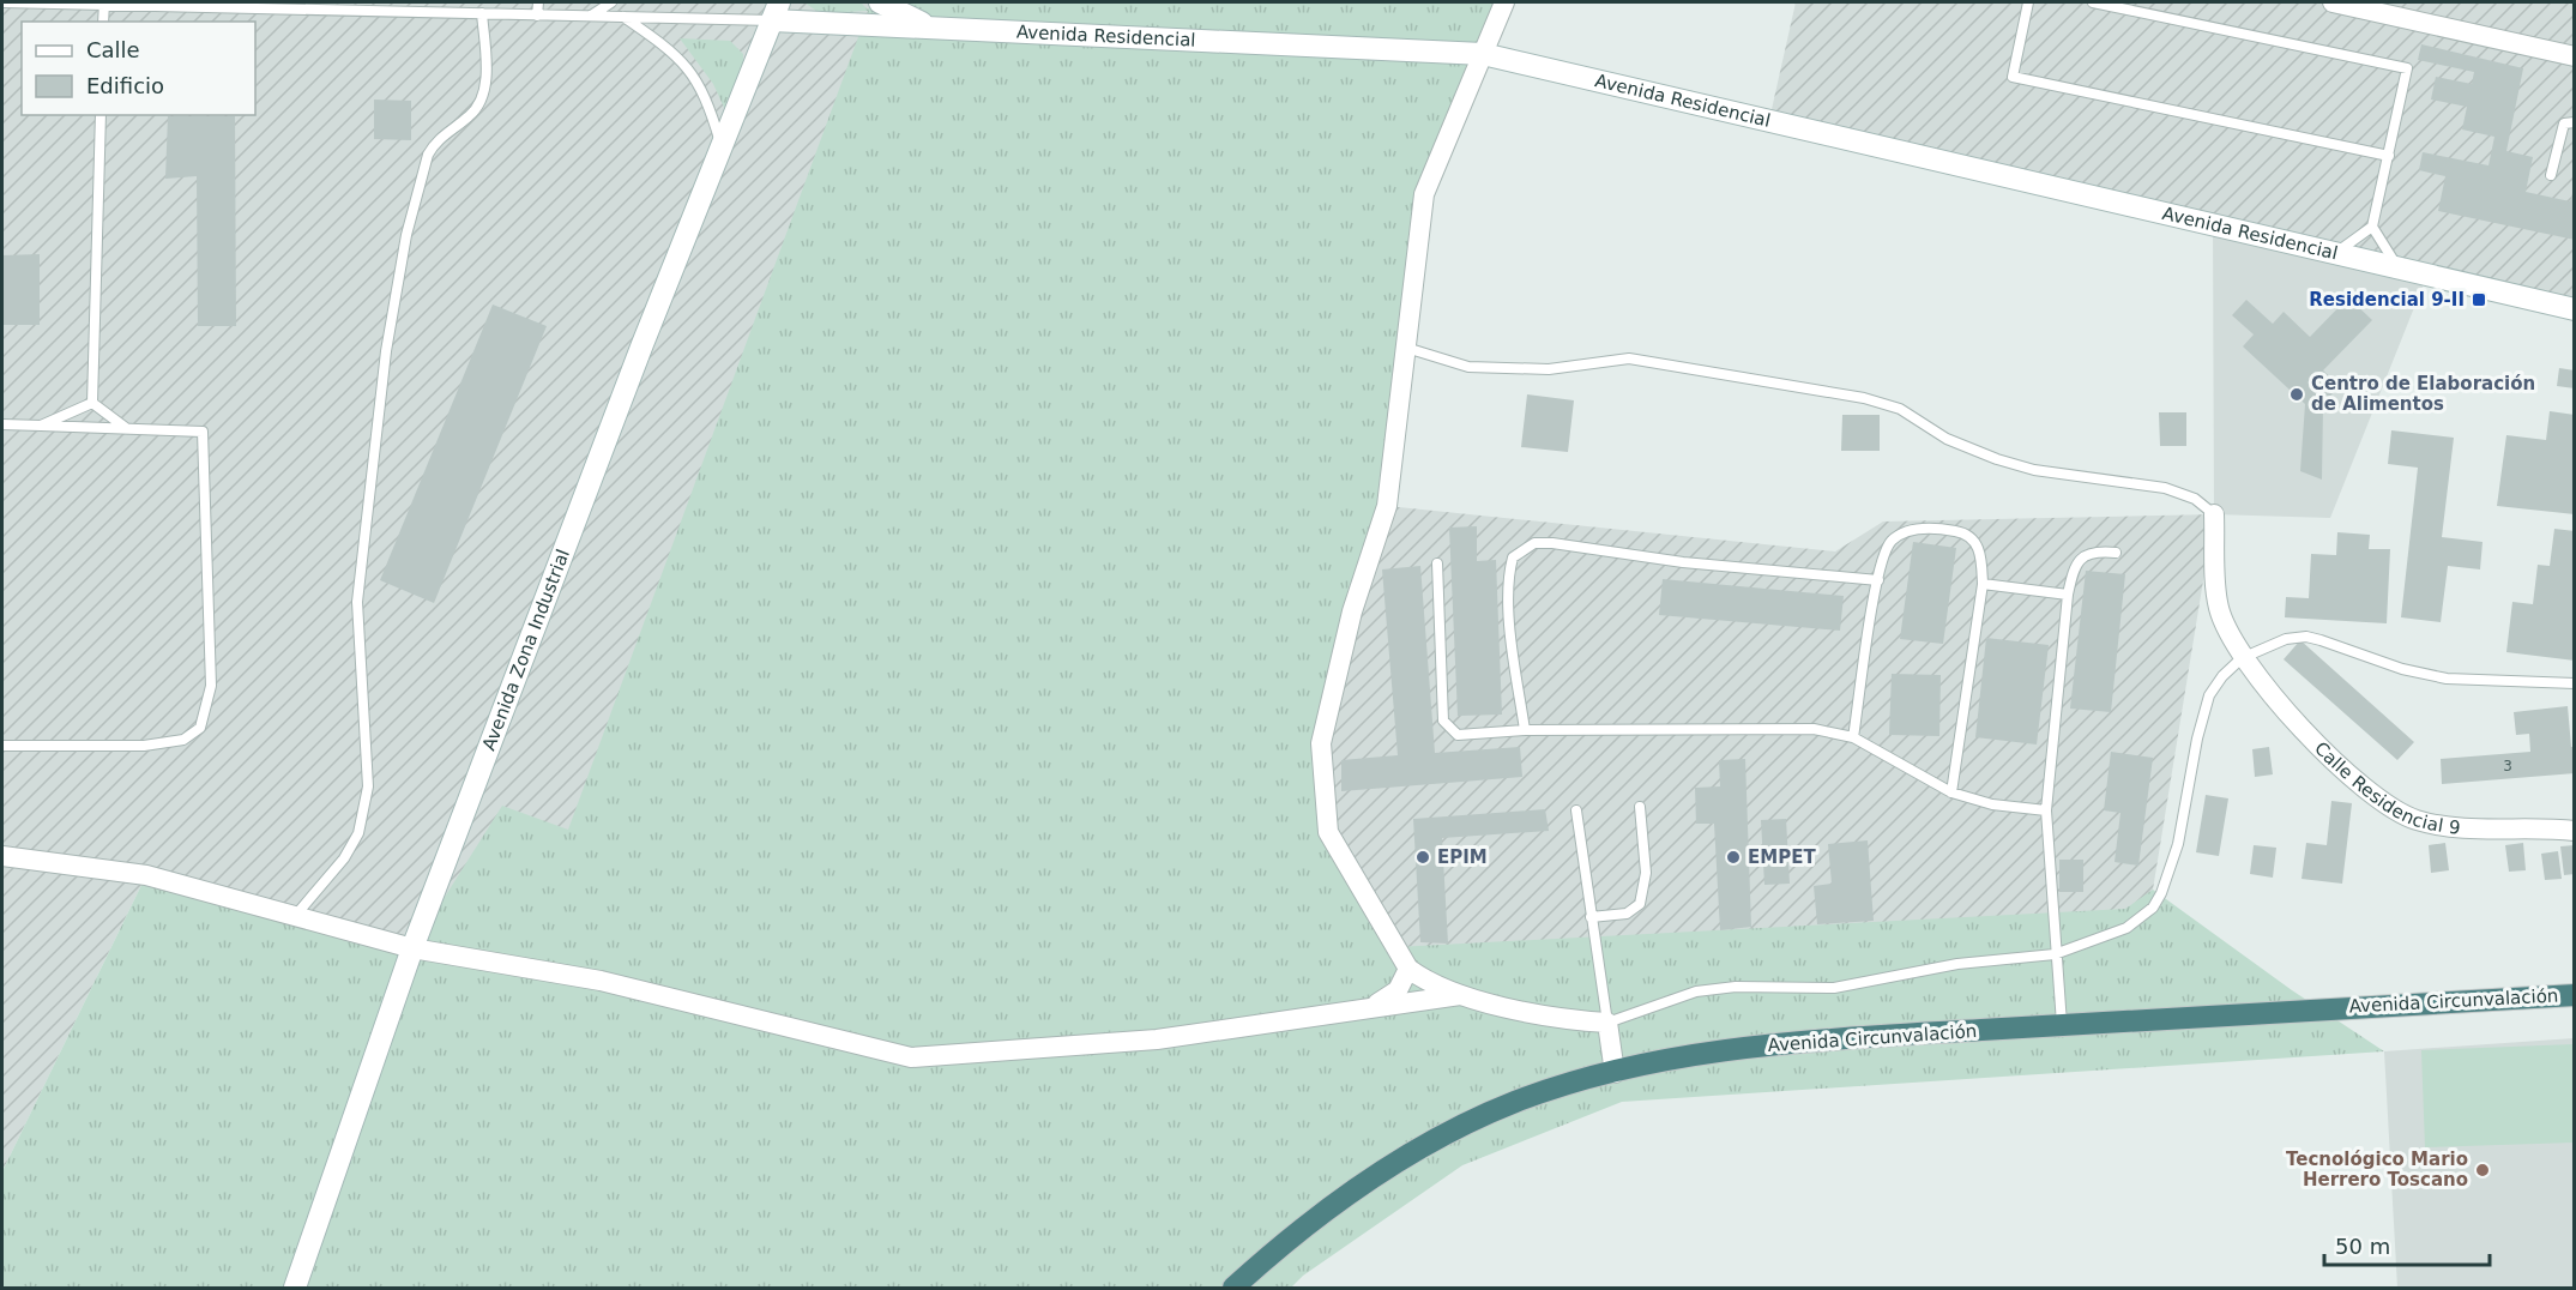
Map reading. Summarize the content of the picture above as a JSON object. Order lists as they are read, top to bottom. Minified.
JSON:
{"streets":{"highway":["Avenida Circunvalación"],"main road":["Avenida Residencial","Avenida Zona Industrial"],"street":["Calle Residencial 9"]},"crossings":[["Avenida Residencial","Avenida Zona Industrial"]],"places":{"transit":["Residencial 9-II"],"other":["Centro de Elaboración de Alimentos","EPIM","EMPET","Tecnológico Mario Herrero Toscano"]},"house_numbers":["3"],"legend":["Calle","Edificio"],"scale_bar":"50 m"}
